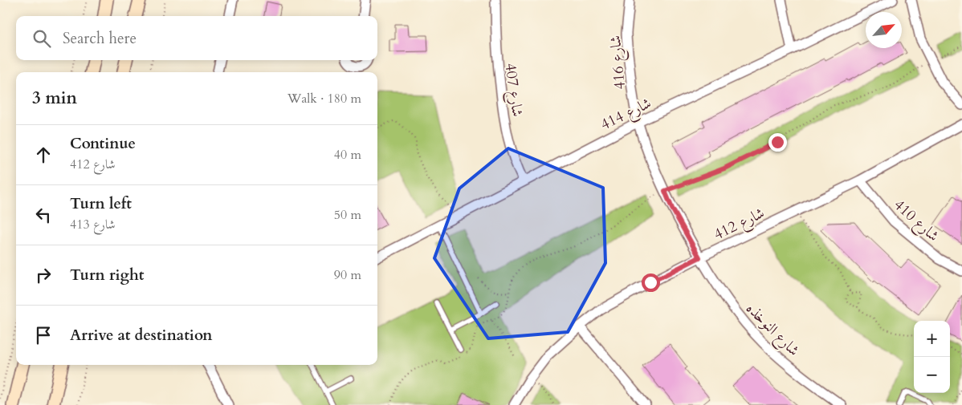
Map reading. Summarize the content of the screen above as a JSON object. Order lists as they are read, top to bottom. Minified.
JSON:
{"streets":{"street":["شارع 416","شارع 407","شارع 414","شارع 410","شارع 412","شارع النوخذه"]},"crossings":[["شارع 416","شارع 414"],["شارع 416","شارع النوخذه"],["شارع 407","شارع 414"],["شارع 410","شارع 412"],["شارع 412","شارع النوخذه"]],"north":"top right","page":{"search":"Search here","heading":["3 min","Walk · 180 m"],"list":[["Continue","شارع 412","40 m"],["Turn left","شارع 413","50 m"],["Turn right","90 m"],"Arrive at destination"],"map_buttons":["+","−"]}}
